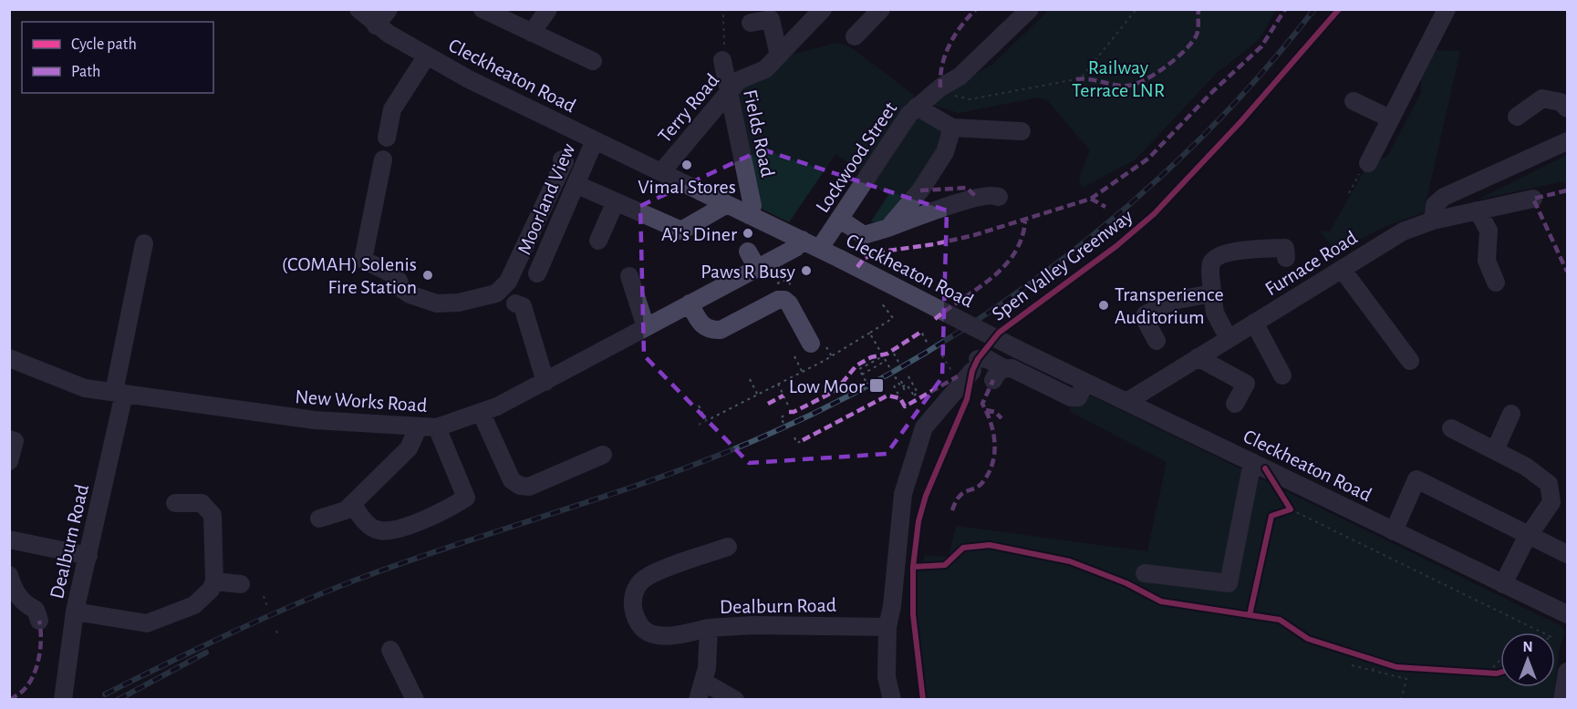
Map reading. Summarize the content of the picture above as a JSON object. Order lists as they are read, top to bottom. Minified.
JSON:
{"streets":{"street":["Cleckheaton Road","Terry Road","Fields Road","Lockwood Street","Moorland View","Furnace Road","New Works Road","Dealburn Road"],"cycle path":["Spen Valley Greenway"]},"crossings":[["Cleckheaton Road","Terry Road"],["Cleckheaton Road","Fields Road"],["Cleckheaton Road","Lockwood Street"],["Cleckheaton Road","Moorland View"],["Cleckheaton Road","Furnace Road"],["Cleckheaton Road","New Works Road"],["Terry Road","Fields Road"],["New Works Road","Dealburn Road"]],"parks":["Railway Terrace LNR"],"places":{"other":["Vimal Stores","AJ's Diner","Paws R Busy","(COMAH) Solenis Fire Station","Transperience Auditorium"],"transit":["Low Moor"]},"legend":["Cycle path","Path"],"north":"top"}
